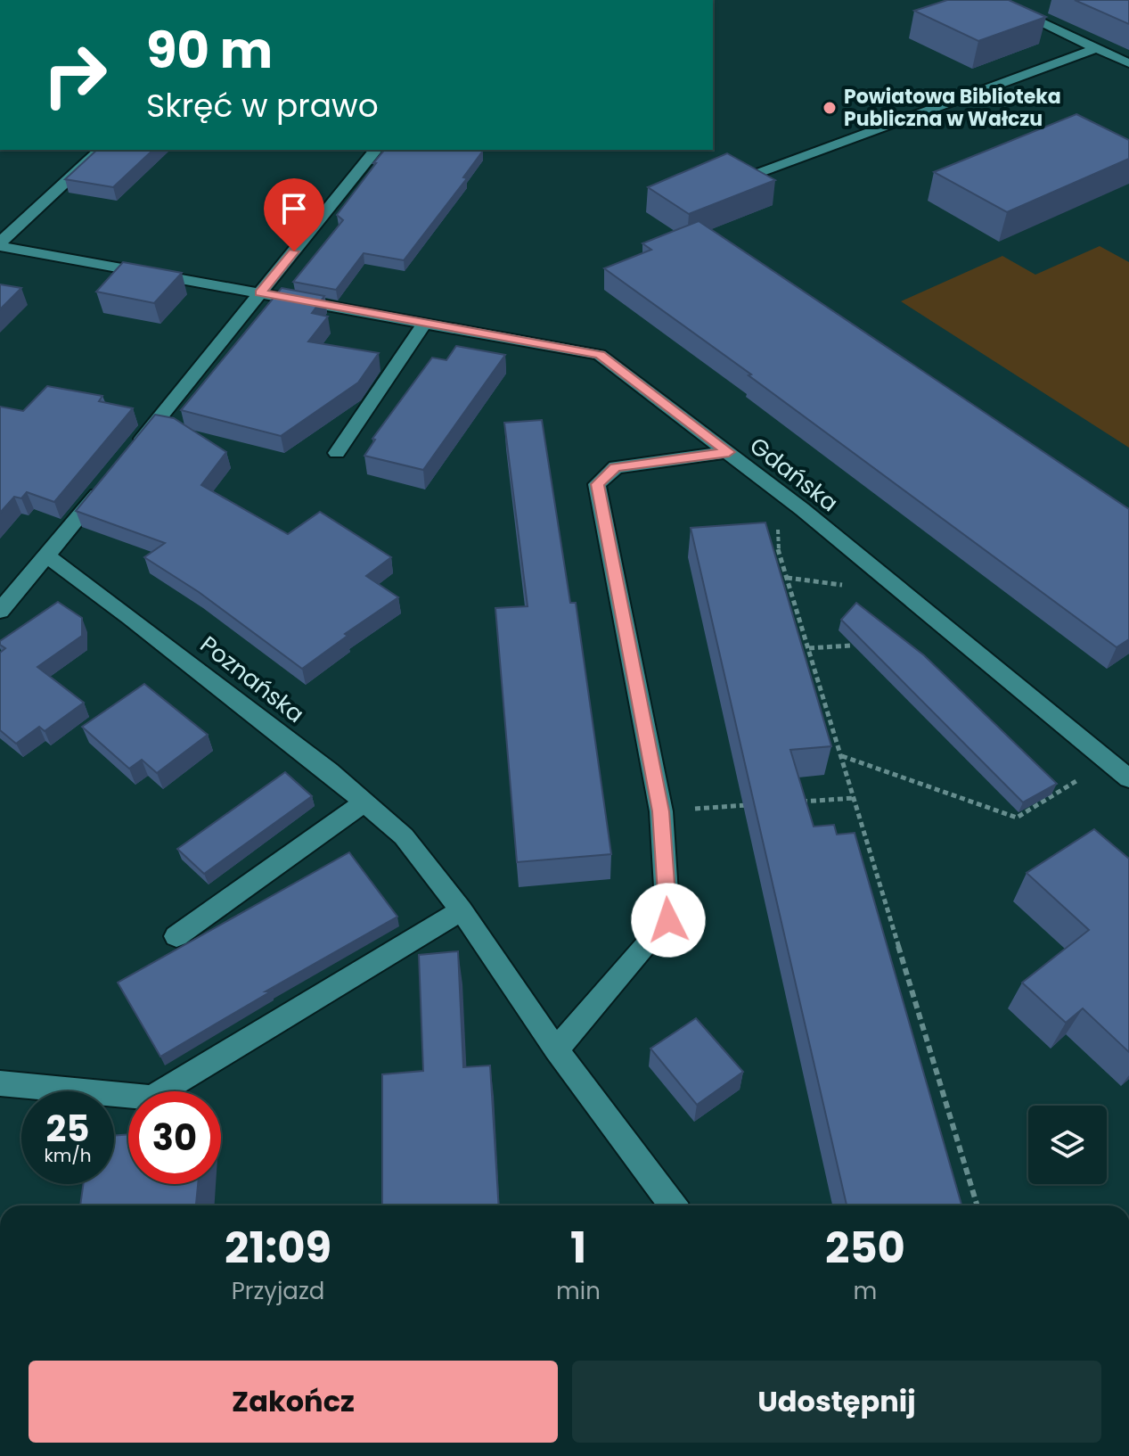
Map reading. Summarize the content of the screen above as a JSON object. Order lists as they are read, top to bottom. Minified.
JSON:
{"streets":{"street":["Gdańska","Poznańska"]},"places":["Powiatowa Biblioteka Publiczna w Wałczu"],"page":{"turn":["90 m","Skręć w prawo"],"speed":"25 km/h","limit":"30","eta":["21:09","Przyjazd","1","min","250","m"],"buttons":["Zakończ","Udostępnij"]}}
